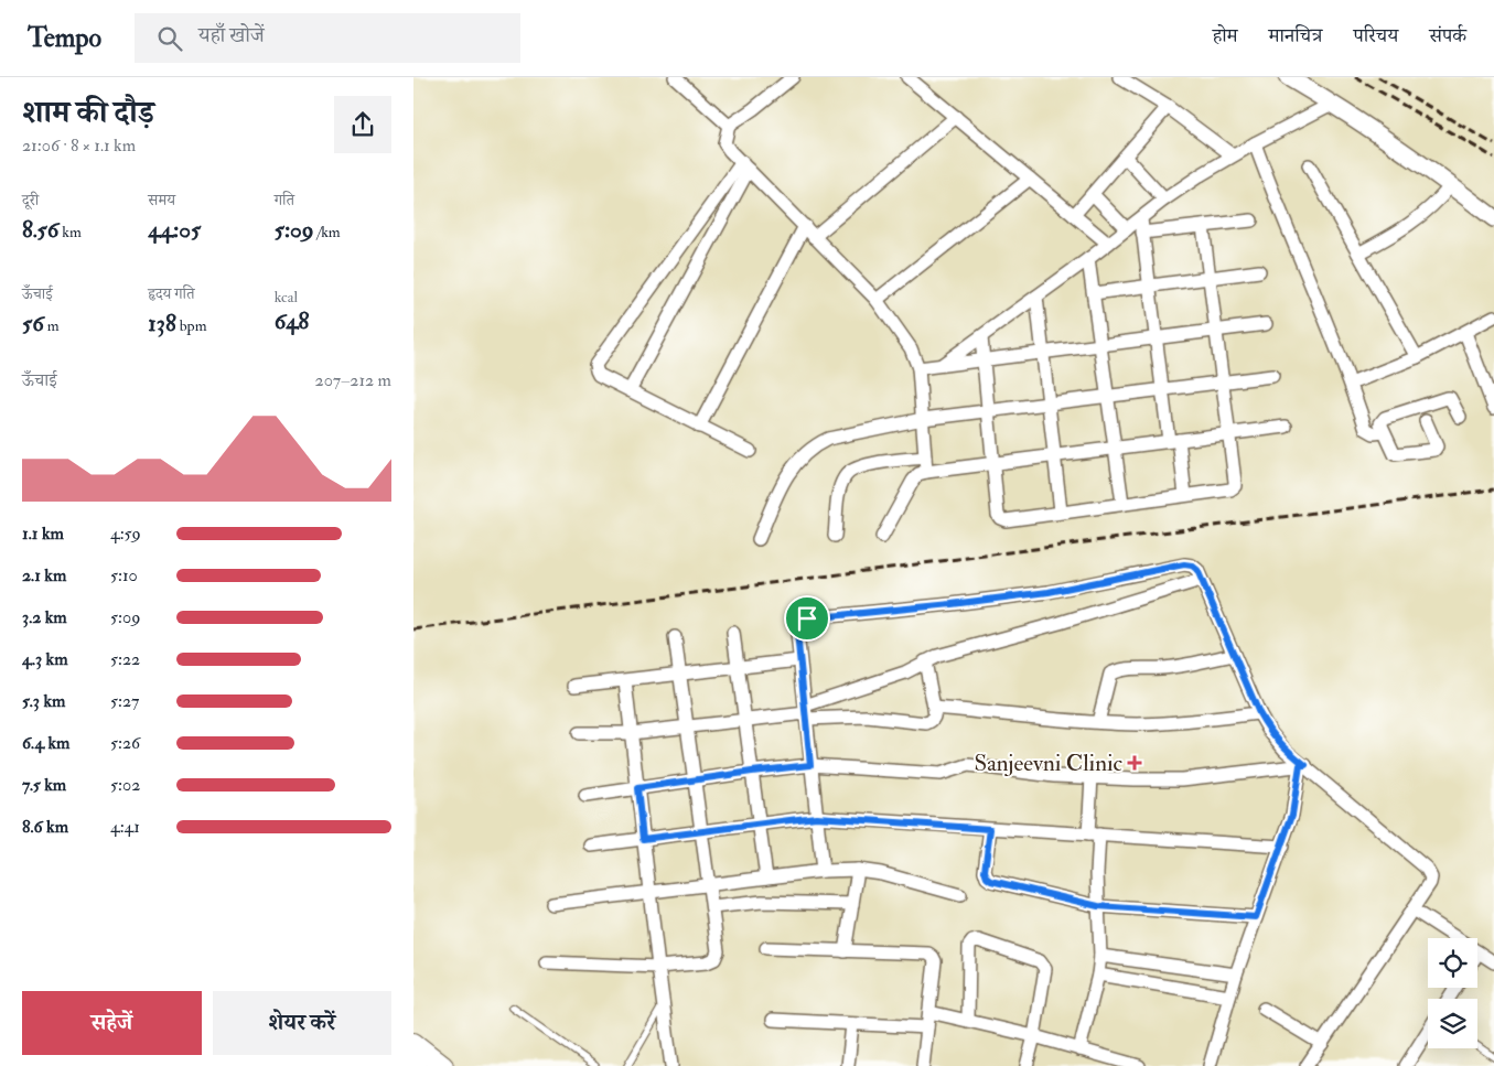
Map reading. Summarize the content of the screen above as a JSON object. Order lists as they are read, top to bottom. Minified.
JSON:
{"places":{"health":["Sanjeevni Clinic"]},"page":{"header":"Tempo","search":"यहाँ खोजें","nav":["होम","मानचित्र","परिचय","संपर्क"],"heading":["शाम की दौड़","21:06 · 8 × 1.1 km"],"stats":[["दूरी","8.56 km"],["समय","44:05"],["गति","5:09 /km"],["ऊँचाई","56 m"],["हृदय गति","138 bpm"],["kcal","648"]],"chart":["ऊँचाई","207–212 m"],"list":[{"name":"1.1 km","note":"4:59"},{"name":"2.1 km","note":"5:10"},{"name":"3.2 km","note":"5:09"},{"name":"4.3 km","note":"5:22"},{"name":"5.3 km","note":"5:27"},{"name":"6.4 km","note":"5:26"},{"name":"7.5 km","note":"5:02"},{"name":"8.6 km","note":"4:41"}],"buttons":["सहेजें","शेयर करें"]}}
